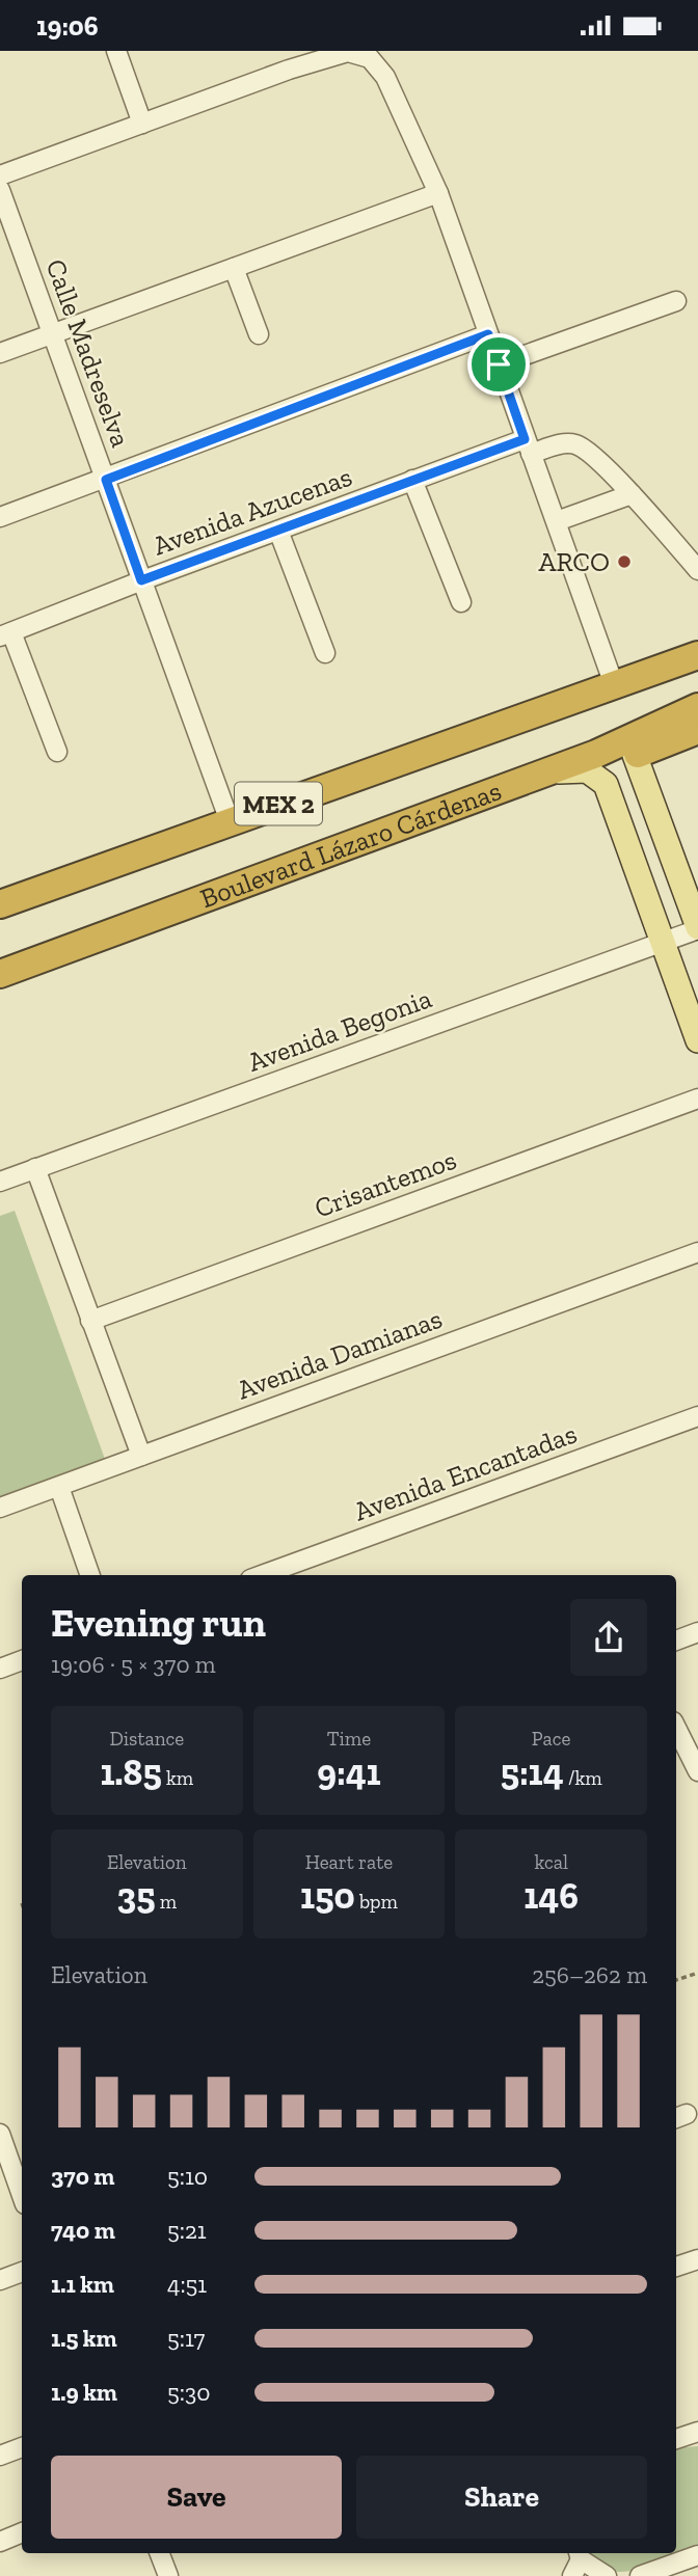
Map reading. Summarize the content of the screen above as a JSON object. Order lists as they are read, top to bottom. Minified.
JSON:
{"streets":{"highway":["MEX 2","Boulevard Lázaro Cárdenas"],"street":["Calle Madreselva","Avenida Azucenas","Avenida Begonia","Crisantemos","Avenida Damianas","Avenida Encantadas"]},"crossings":[["Calle Madreselva","Avenida Azucenas"],["Calle Madreselva","MEX 2"]],"places":["ARCO"],"page":{"status":"19:06","heading":["Evening run","19:06 · 5 × 370 m"],"stats":[["Distance","1.85 km"],["Time","9:41"],["Pace","5:14 /km"],["Elevation","35 m"],["Heart rate","150 bpm"],["kcal","146"]],"chart":["Elevation","256–262 m"],"list":[{"name":"370 m","note":"5:10"},{"name":"740 m","note":"5:21"},{"name":"1.1 km","note":"4:51"},{"name":"1.5 km","note":"5:17"},{"name":"1.9 km","note":"5:30"}],"buttons":["Save","Share"]}}
